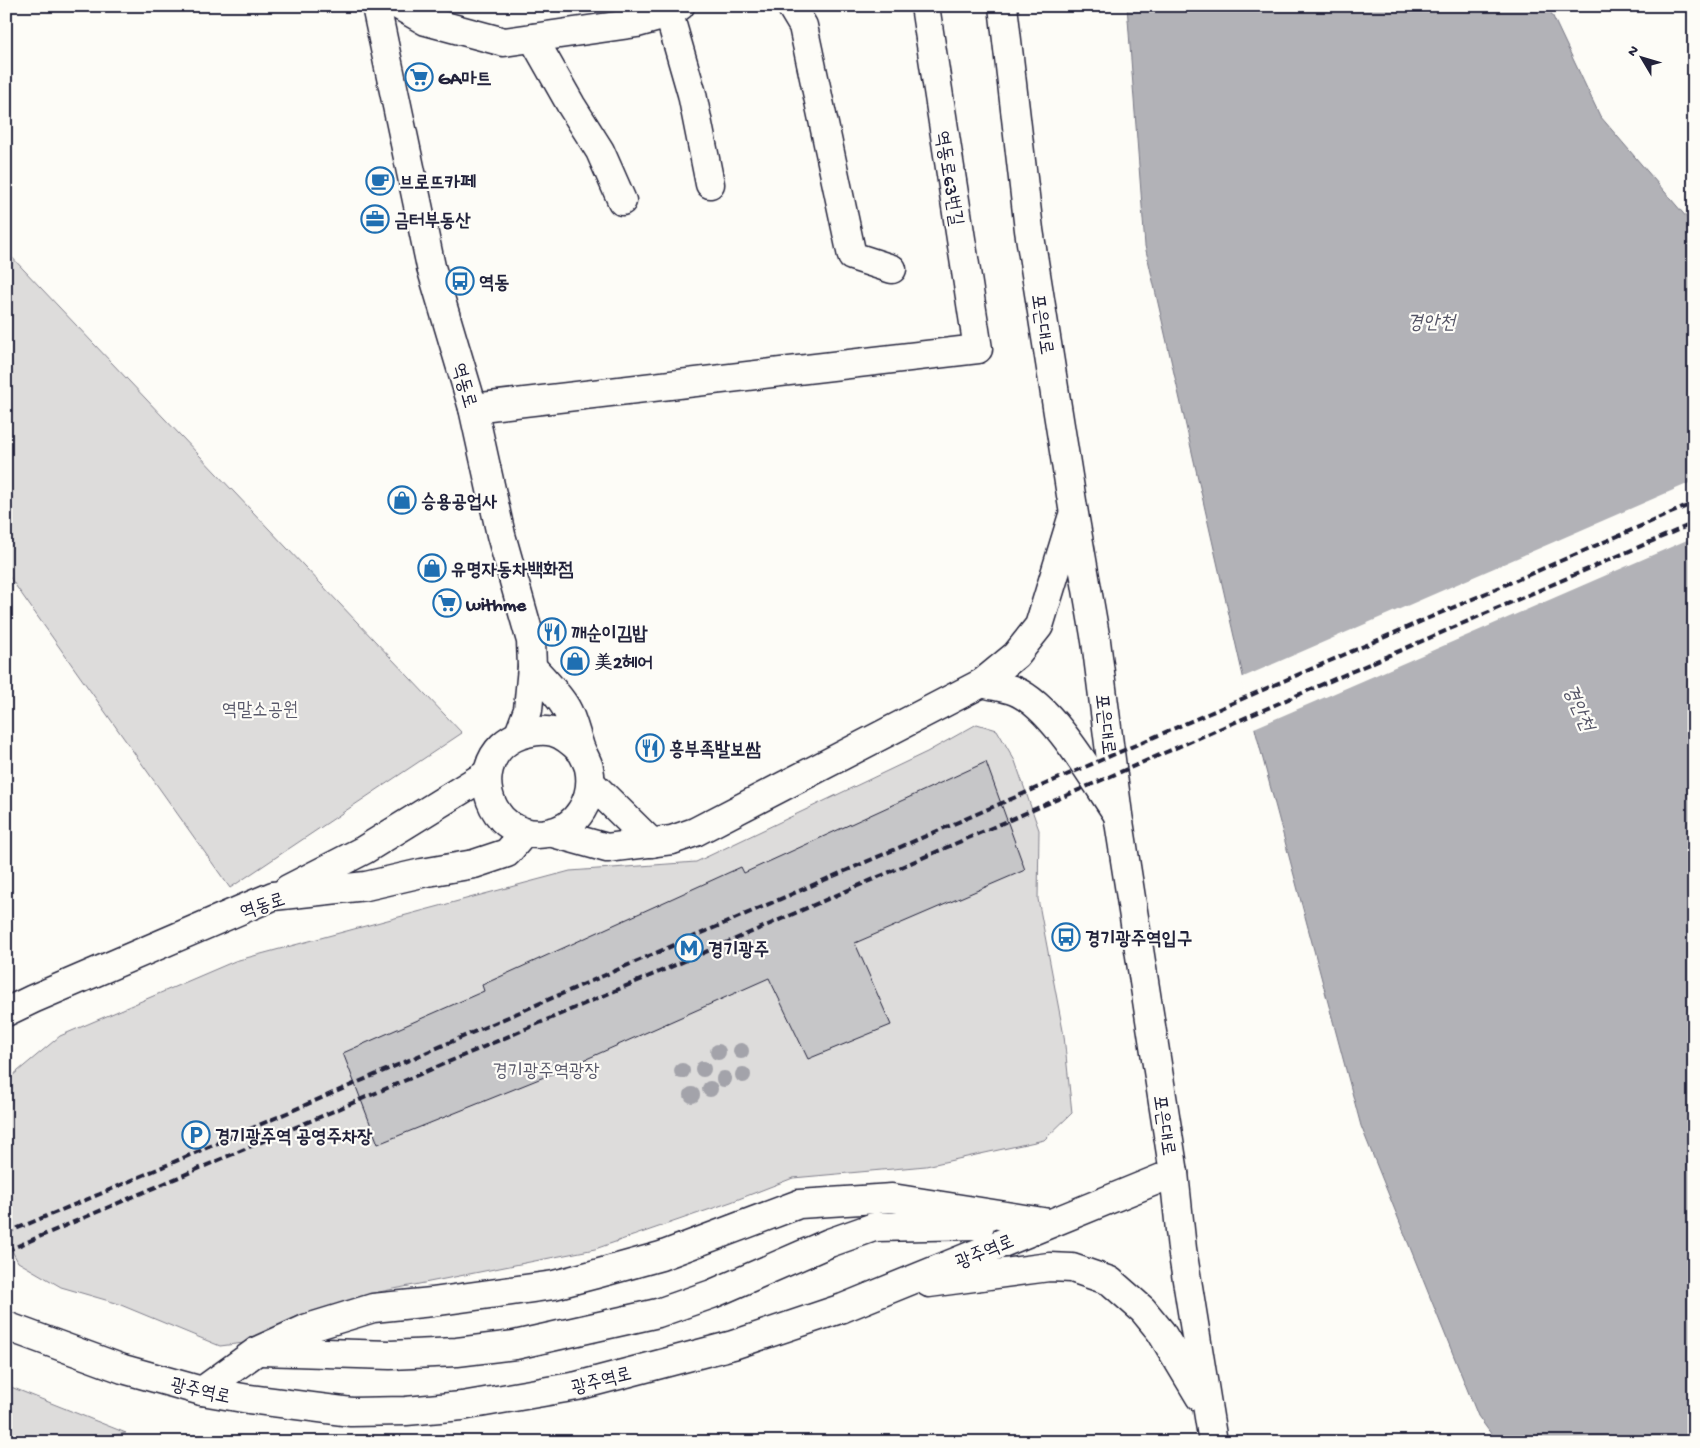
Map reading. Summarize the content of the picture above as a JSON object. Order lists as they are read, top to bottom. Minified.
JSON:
{"streets":{"street":["역동로63번길","포은대로","역동로","광주역로"]},"crossings":[["역동로63번길","역동로"],["포은대로","광주역로"]],"water":["경안천"],"parks":["역말소공원","경기광주역광장"],"places":{"supermarket":["GA마트","withme"],"cafe":["브로뜨카페"],"office":["금터부동산"],"bus stop":["역동","경기광주역입구"],"shop":["승용공업사","유명자동차백화점","美2헤어"],"restaurant":["깨순이김밥","흥부족발보쌈"],"metro station":["경기광주"],"parking":["경기광주역 공영주차장"]},"north":"top left"}
